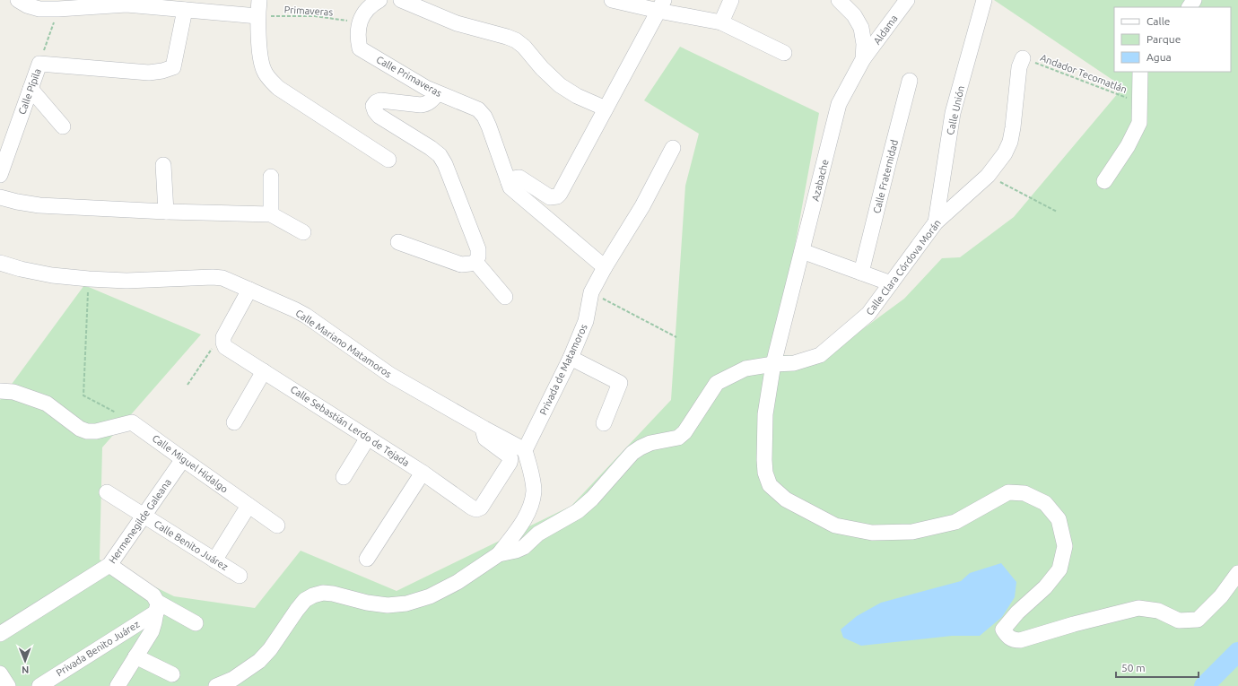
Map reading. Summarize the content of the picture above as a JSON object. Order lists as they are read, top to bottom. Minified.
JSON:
{"streets":{"street":["Aldama","Calle Primaveras","Calle Pípila","Calle Unión","Calle Fraternidad","Azabache","Calle Clara Córdova Morán","Calle Mariano Matamoros","Privada de Matamoros","Calle Sebastián Lerdo de Tejada","Calle Miguel Hidalgo","Hermenegilde Galeana","Calle Benito Juárez","Privada Benito Juárez"],"path":["Primaveras","Andador Tecomatlán"]},"crossings":[["Primaveras","Calle Primaveras"],["Aldama","Azabache"],["Andador Tecomatlán","Calle Clara Córdova Morán"],["Calle Primaveras","Privada de Matamoros"],["Calle Unión","Calle Clara Córdova Morán"],["Azabache","Calle Clara Córdova Morán"],["Calle Mariano Matamoros","Privada de Matamoros"],["Calle Mariano Matamoros","Calle Sebastián Lerdo de Tejada"],["Calle Miguel Hidalgo","Hermenegilde Galeana"],["Hermenegilde Galeana","Calle Benito Juárez"]],"legend":["Calle","Parque","Agua"],"scale_bar":"50 m","north":"bottom"}
